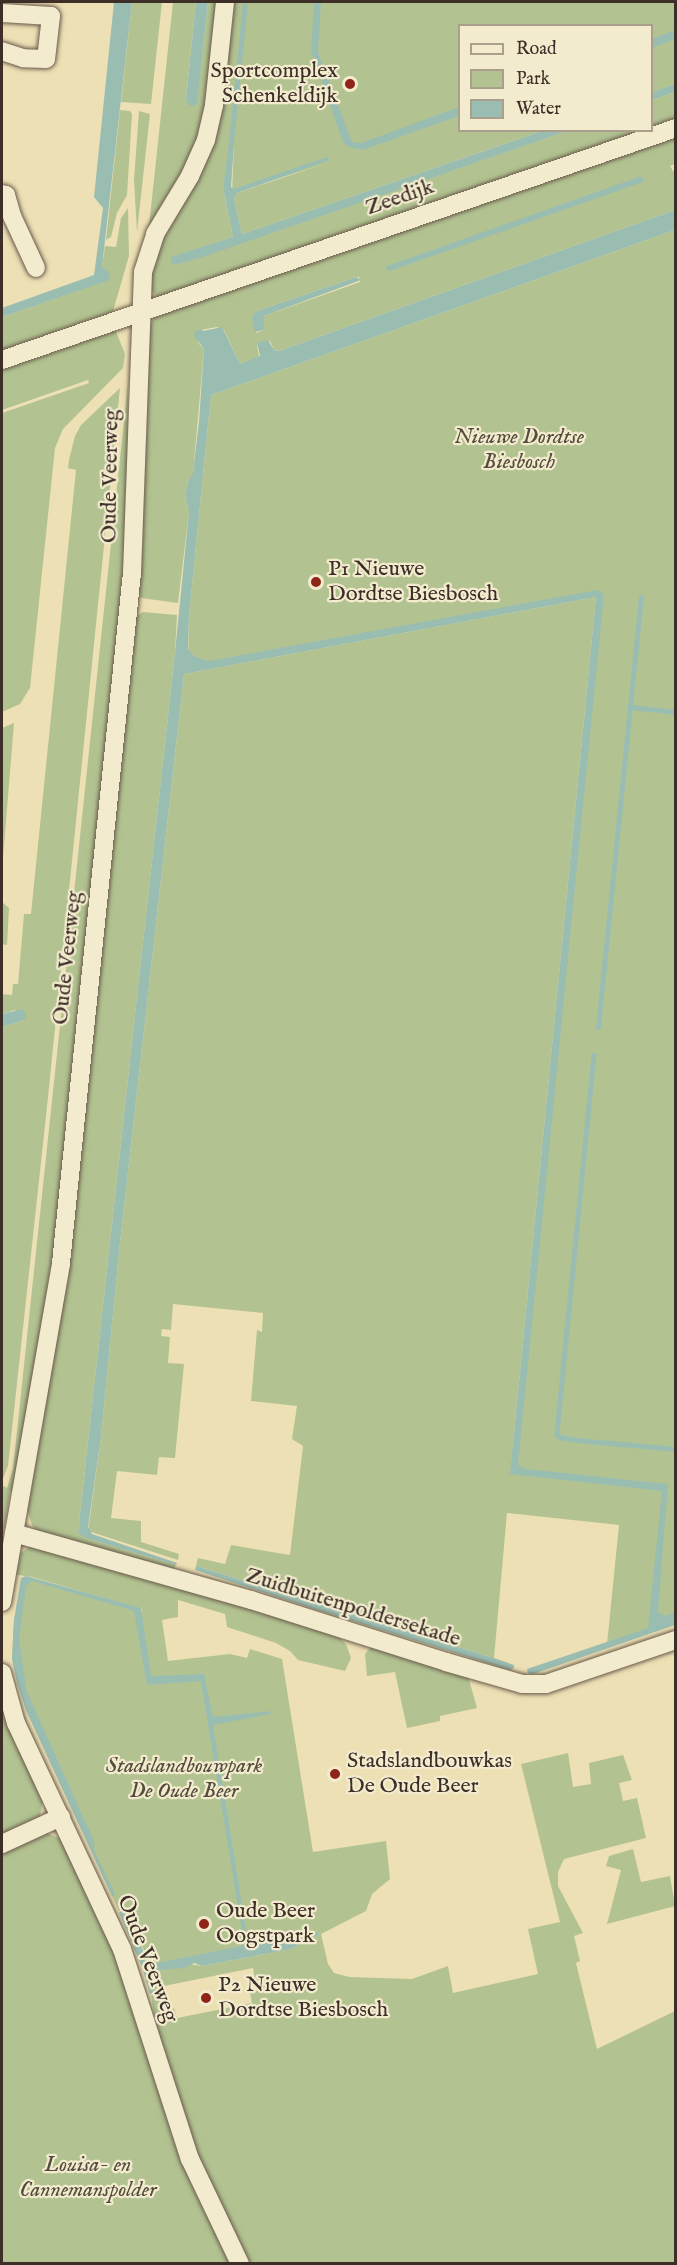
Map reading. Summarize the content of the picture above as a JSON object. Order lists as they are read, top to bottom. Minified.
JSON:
{"streets":{"street":["Zeedijk","Oude Veerweg","Zuidbuitenpoldersekade"]},"crossings":[["Zeedijk","Oude Veerweg"],["Oude Veerweg","Zuidbuitenpoldersekade"]],"parks":["Nieuwe Dordtse Biesbosch","Stadslandbouwpark De Oude Beer","Louisa- en Cannemanspolder"],"places":["Sportcomplex Schenkeldijk","P1 Nieuwe Dordtse Biesbosch","Stadslandbouwkas De Oude Beer","Oude Beer Oogstpark","P2 Nieuwe Dordtse Biesbosch"],"legend":["Road","Park","Water"]}
